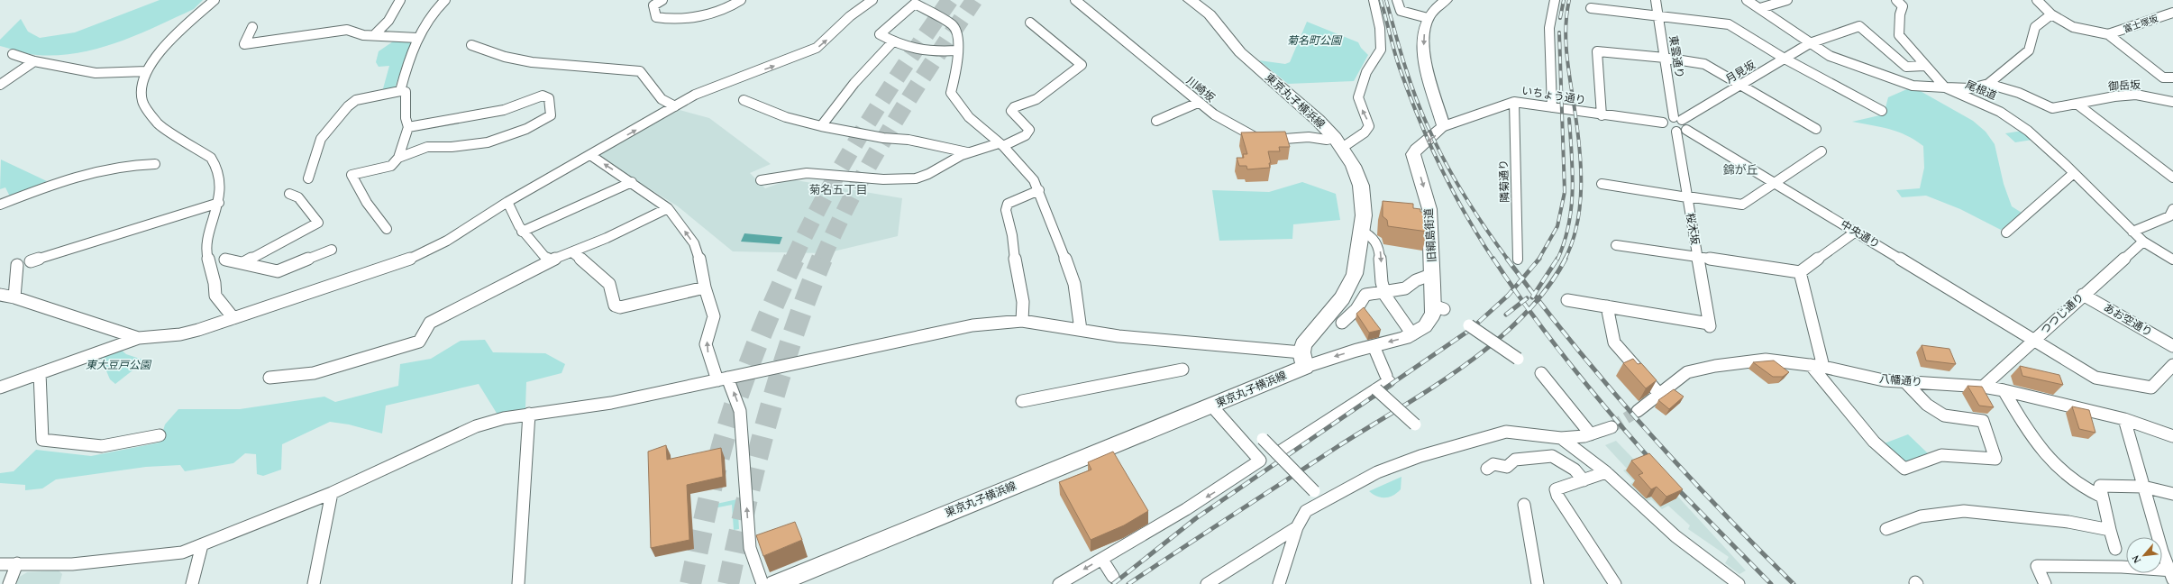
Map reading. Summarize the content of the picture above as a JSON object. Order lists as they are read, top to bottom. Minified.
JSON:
{"streets":{"main road":["東京丸子横浜線"],"street":["富士塚坂","東雲通り","月見坂","御岳坂","川崎坂","尾根道","いちょう通り","隣菊通り","桜木坂","中央通り","旧綱島街道","つつじ通り","あお空通り","八幡通り"]},"crossings":[["東雲通り","月見坂"],["東雲通り","桜木坂"],["東雲通り","中央通り"],["月見坂","尾根道"],["月見坂","いちょう通り"],["月見坂","中央通り"],["川崎坂","東京丸子横浜線"],["尾根道","つつじ通り"],["いちょう通り","隣菊通り"],["いちょう通り","中央通り"],["いちょう通り","旧綱島街道"],["東京丸子横浜線","旧綱島街道"],["桜木坂","中央通り"],["中央通り","つつじ通り"],["つつじ通り","あお空通り"],["つつじ通り","八幡通り"]],"districts":["錦が丘","菊名五丁目"],"parks":["菊名町公園","東大豆戸公園"],"north":"bottom left"}
